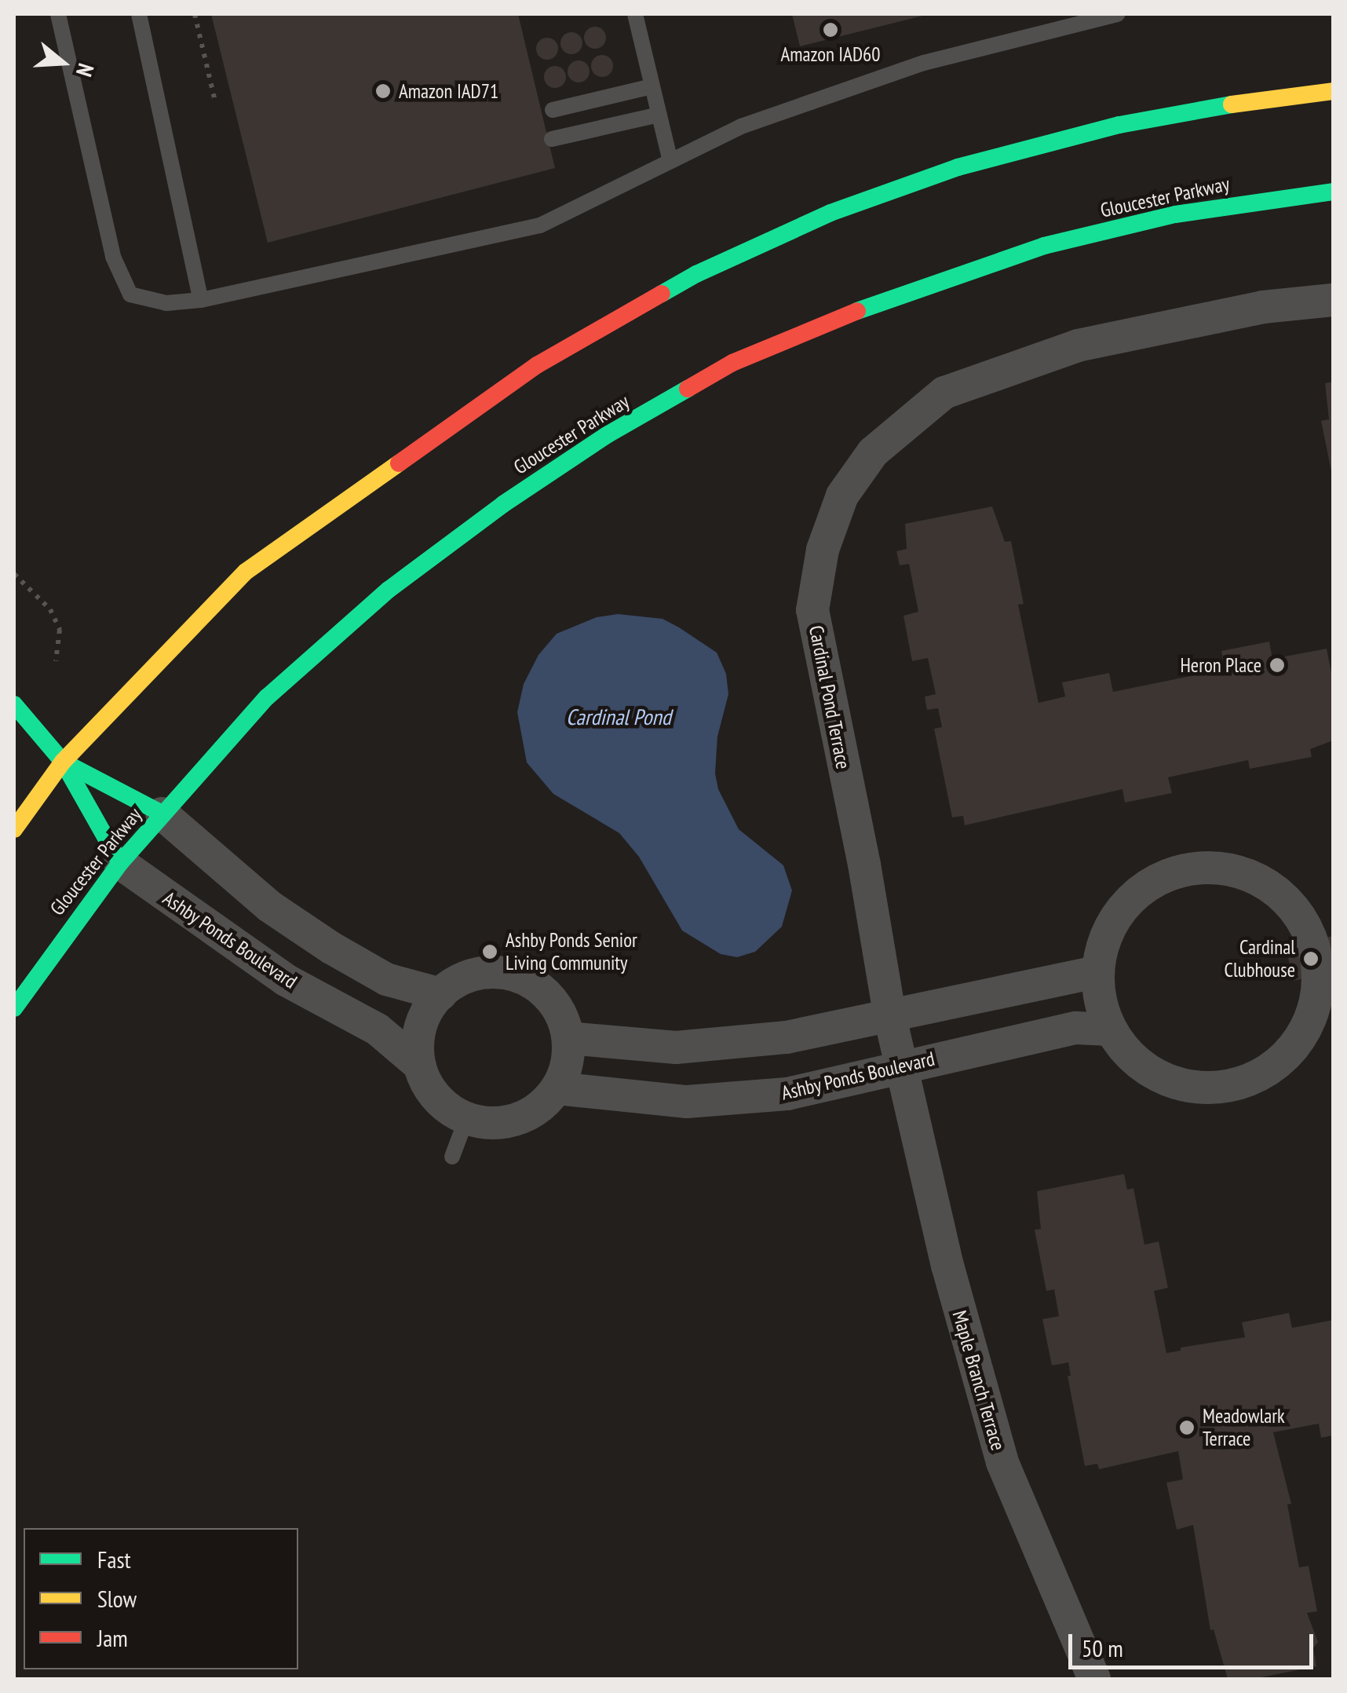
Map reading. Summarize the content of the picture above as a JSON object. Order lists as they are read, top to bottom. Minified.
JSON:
{"streets":{"main road":["Gloucester Parkway"],"street":["Cardinal Pond Terrace","Ashby Ponds Boulevard","Maple Branch Terrace"]},"crossings":[["Gloucester Parkway","Ashby Ponds Boulevard"],["Cardinal Pond Terrace","Ashby Ponds Boulevard"],["Cardinal Pond Terrace","Maple Branch Terrace"],["Ashby Ponds Boulevard","Maple Branch Terrace"]],"water":["Cardinal Pond"],"places":["Amazon IAD60","Amazon IAD71","Heron Place","Ashby Ponds Senior Living Community","Cardinal Clubhouse","Meadowlark Terrace"],"legend":["Fast","Slow","Jam"],"scale_bar":"50 m","north":"right"}
